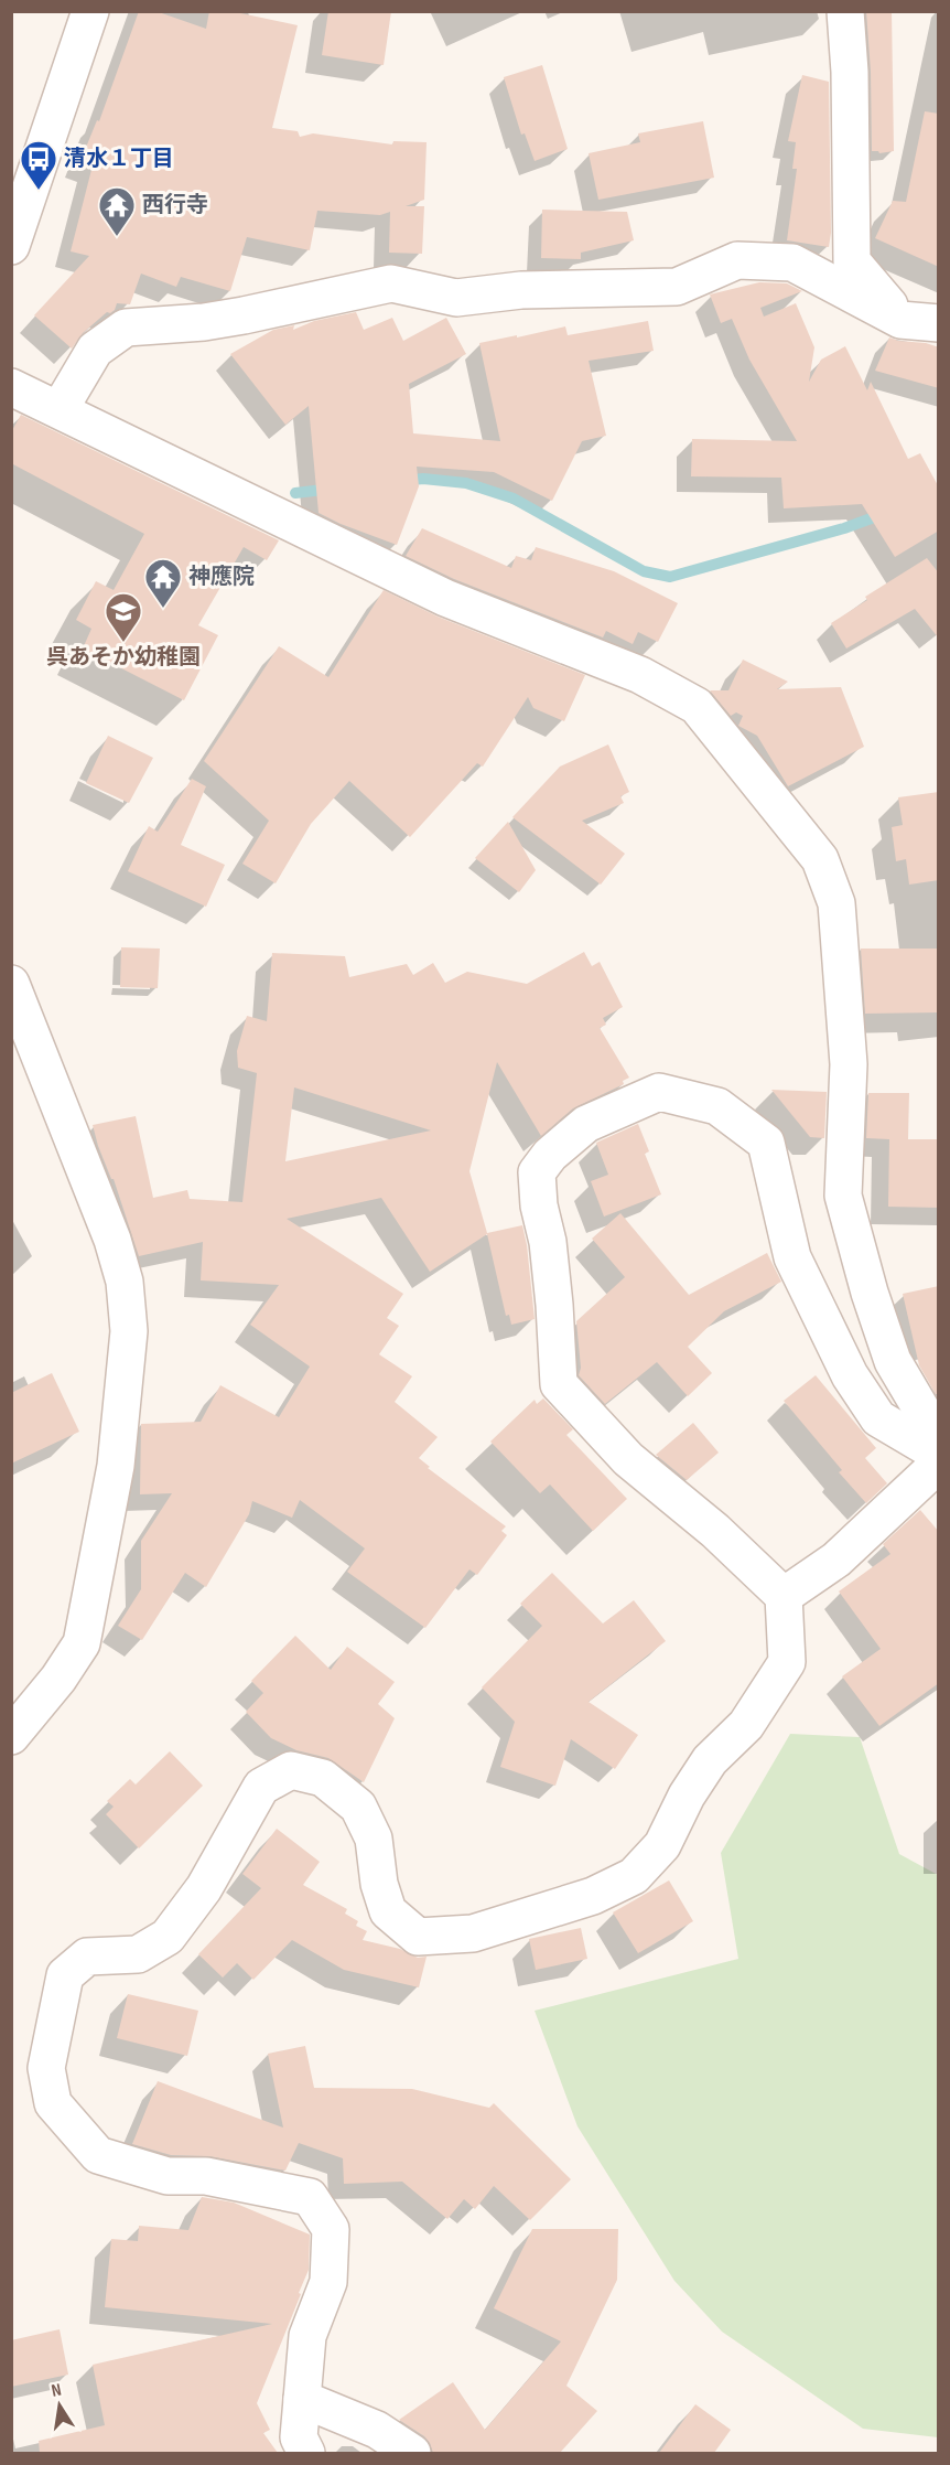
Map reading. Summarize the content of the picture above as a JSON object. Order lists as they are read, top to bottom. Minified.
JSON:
{"places":{"bus stop":["清水１丁目"],"temple":["西行寺","神應院"],"school or university":["呉あそか幼稚園"]},"north":"top"}
